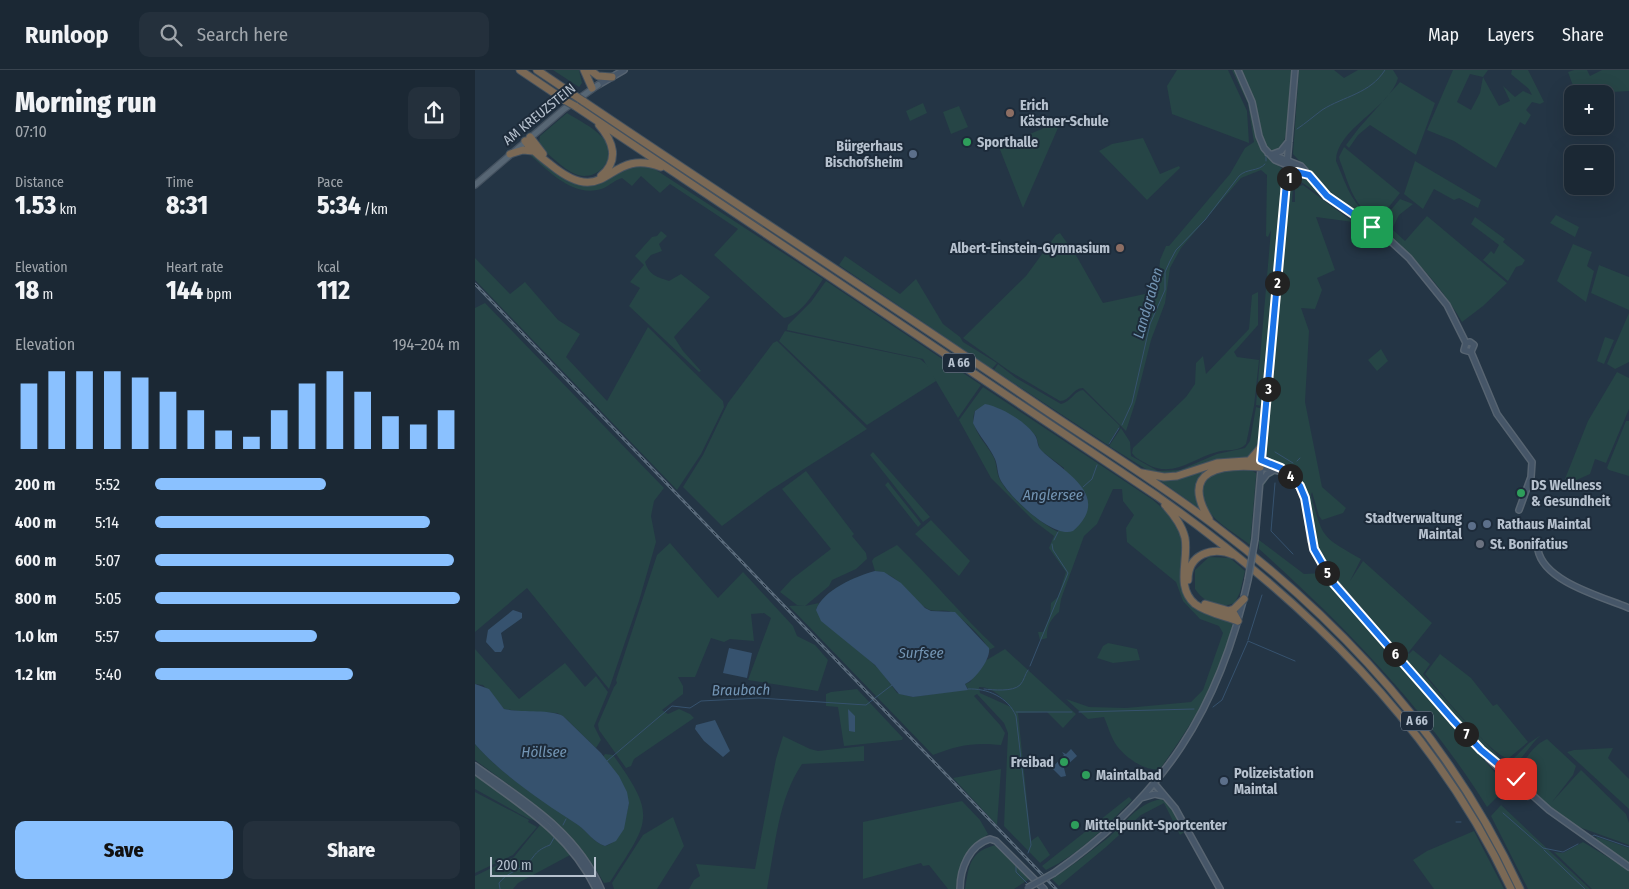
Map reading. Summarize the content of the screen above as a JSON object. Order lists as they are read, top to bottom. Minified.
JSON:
{"streets":{"highway":["A 66"],"main road":["AM KREUZSTEIN"]},"water":["Landgraben","Anglersee","Surfsee","Braubach","Höllsee"],"places":["Erich Kästner-Schule","Sporthalle","Bürgerhaus Bischofsheim","Albert-Einstein-Gymnasium","DS Wellness & Gesundheit","Rathaus Maintal","Stadtverwaltung Maintal","St. Bonifatius","Freibad","Maintalbad","Polizeistation Maintal","Mittelpunkt-Sportcenter"],"scale_bar":"200 m","page":{"header":"Runloop","search":"Search here","nav":["Map","Layers","Share"],"heading":["Morning run","07:10"],"map_buttons":["+","−"],"stats":[["Distance","1.53 km"],["Time","8:31"],["Pace","5:34 /km"],["Elevation","18 m"],["Heart rate","144 bpm"],["kcal","112"]],"pins":["1","2","3","4","5","6","7"],"chart":["Elevation","194–204 m"],"list":[{"name":"200 m","note":"5:52"},{"name":"400 m","note":"5:14"},{"name":"600 m","note":"5:07"},{"name":"800 m","note":"5:05"},{"name":"1.0 km","note":"5:57"},{"name":"1.2 km","note":"5:40"}],"buttons":["Save","Share"],"scale":"200 m"}}
